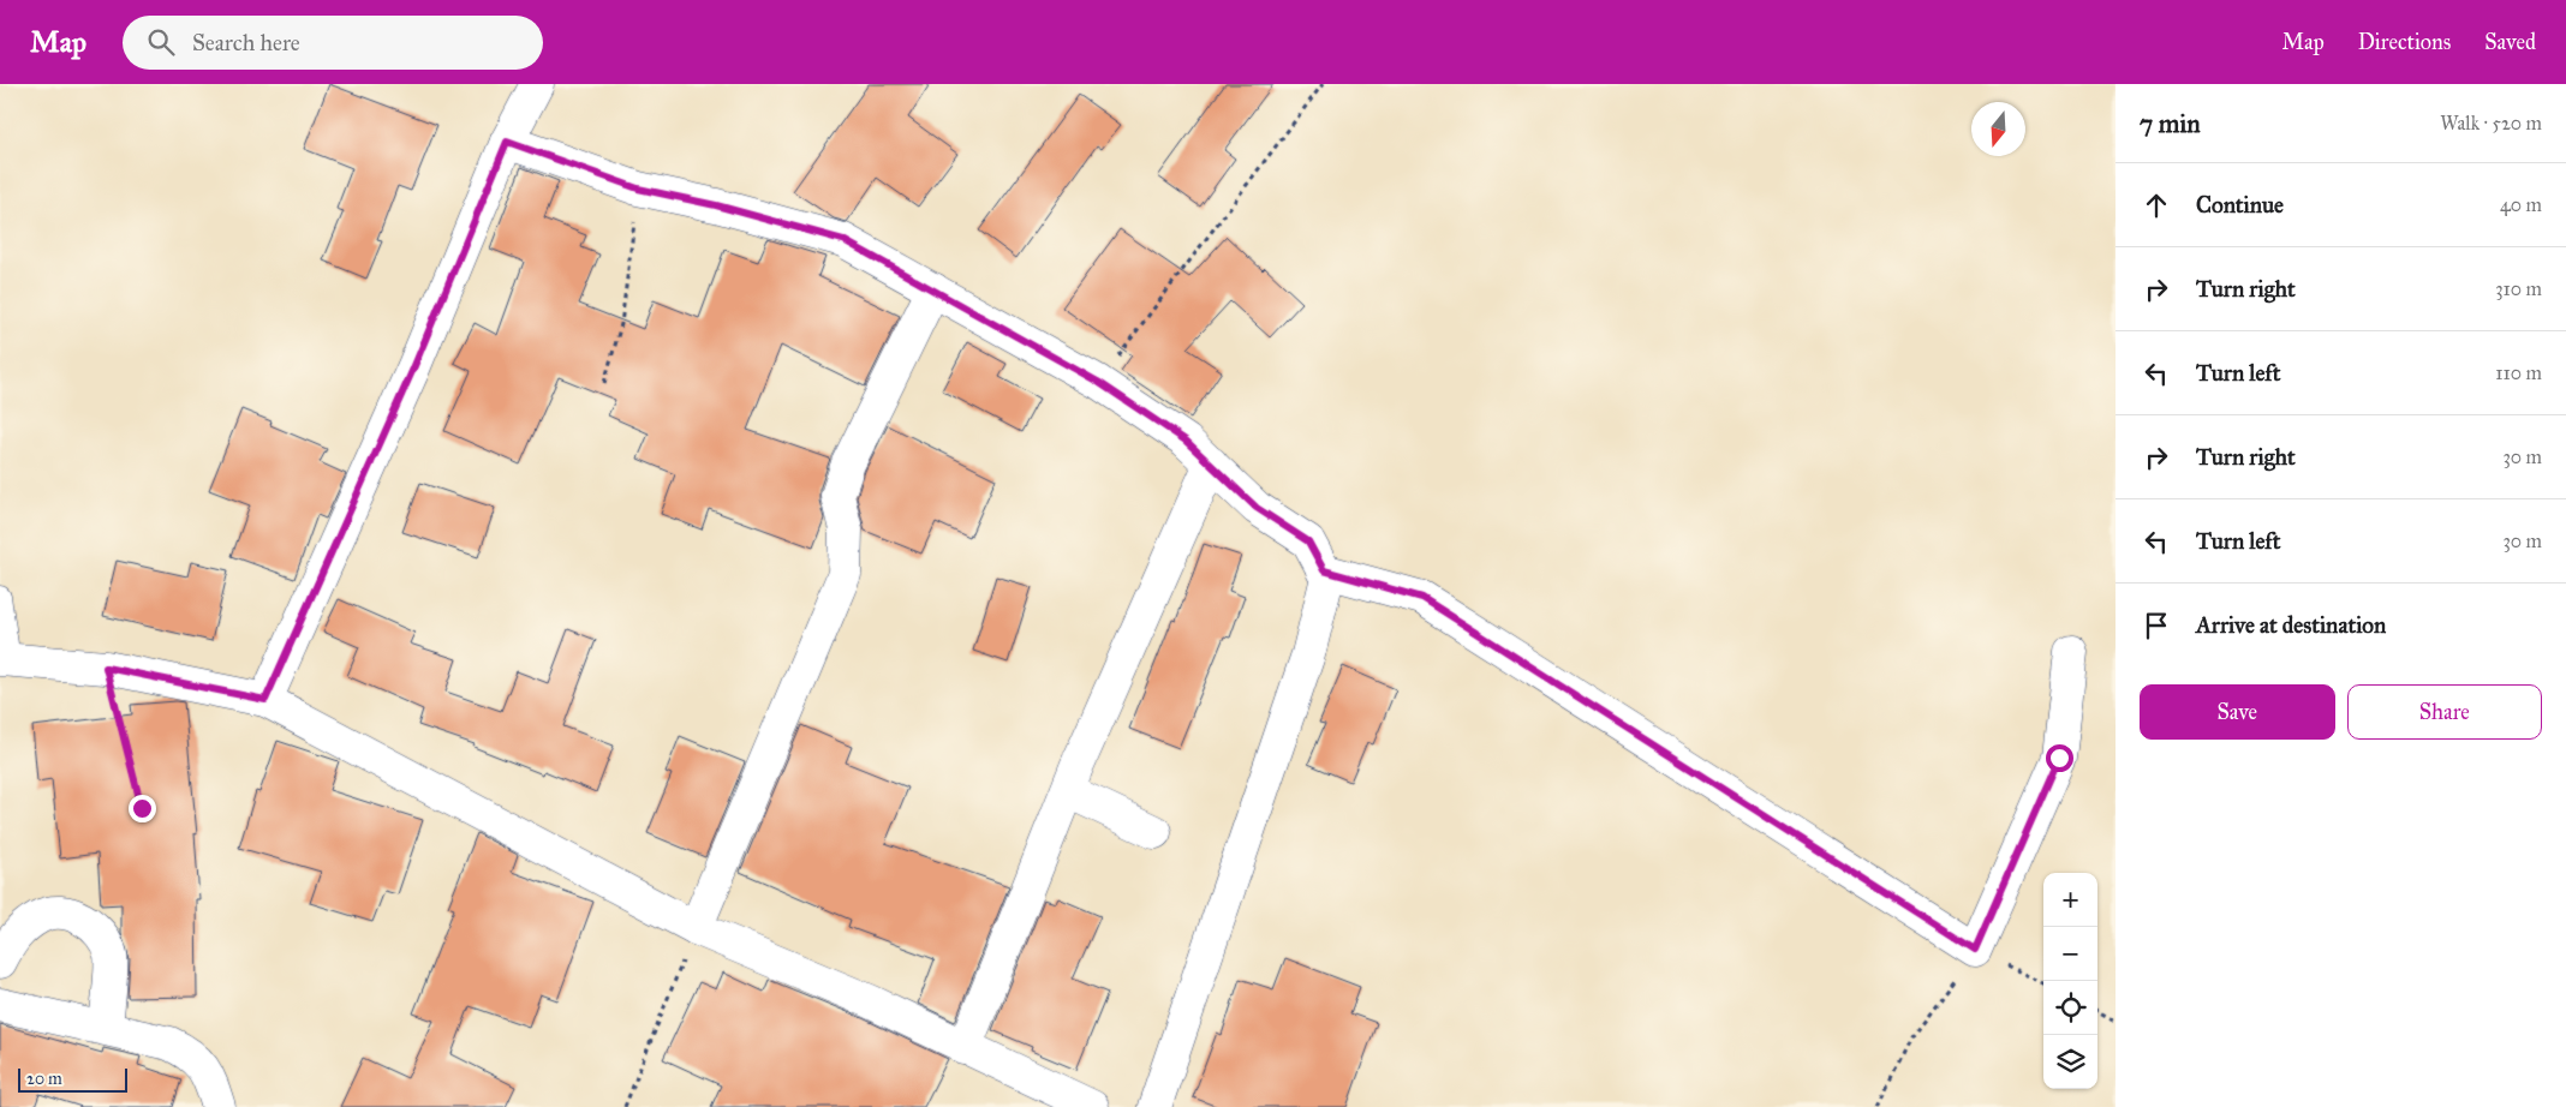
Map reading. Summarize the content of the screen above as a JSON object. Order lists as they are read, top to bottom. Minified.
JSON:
{"scale_bar":"20 m","north":"bottom","page":{"header":"Map","search":"Search here","nav":["Map","Directions","Saved"],"heading":["7 min","Walk · 520 m"],"list":[["Continue","40 m"],["Turn right","310 m"],["Turn left","110 m"],["Turn right","30 m"],["Turn left","30 m"],"Arrive at destination"],"buttons":["Save","Share"],"map_buttons":["+","−"],"scale":"20 m"}}
